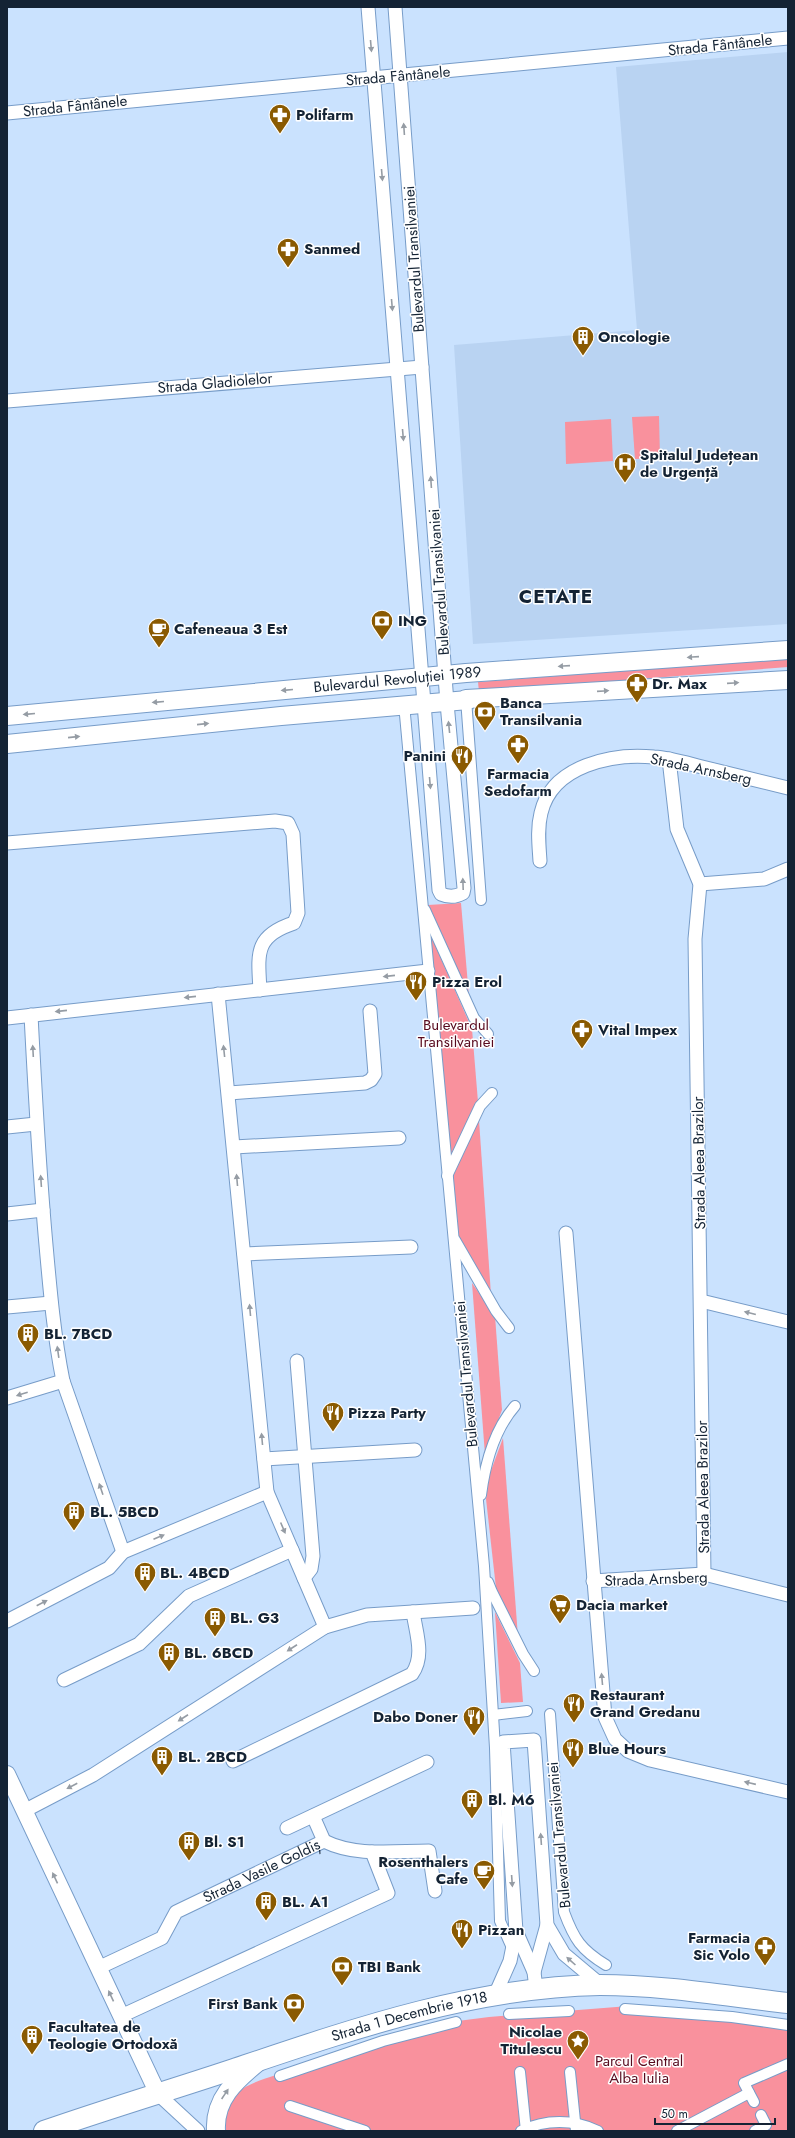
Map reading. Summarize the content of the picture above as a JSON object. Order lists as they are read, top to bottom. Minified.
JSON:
{"streets":{"main road":["Bulevardul Revoluției 1989","Strada 1 Decembrie 1918"],"street":["Strada Fântânele","Bulevardul Transilvaniei","Strada Gladiolelor","Strada Arnsberg","Strada Aleea Brazilor","Strada Vasile Goldiș"]},"crossings":[["Strada Fântânele","Bulevardul Transilvaniei"],["Bulevardul Transilvaniei","Strada Gladiolelor"],["Bulevardul Transilvaniei","Bulevardul Revoluției 1989"],["Bulevardul Transilvaniei","Strada 1 Decembrie 1918"],["Strada Arnsberg","Strada Aleea Brazilor"]],"districts":["CETATE"],"parks":["Bulevardul Transilvaniei","Parcul Central Alba Iulia"],"places":{"pharmacy":["Polifarm","Sanmed","Dr. Max","Farmacia Sedofarm","Vital Impex","Farmacia Sic Volo"],"building":["Oncologie","BL. 7BCD","BL. 5BCD","BL. 4BCD","BL. G3","BL. 6BCD","BL. 2BCD","Bl. M6","Bl. S1","BL. A1","Facultatea de Teologie Ortodoxă"],"hospital":["Spitalul Județean de Urgență"],"bank":["ING","Banca Transilvania","TBI Bank","First Bank"],"cafe":["Cafeneaua 3 Est","Rosenthalers Cafe"],"restaurant":["Panini","Pizza Erol","Pizza Party","Restaurant Grand Gredanu","Dabo Doner","Blue Hours","Pizzan"],"supermarket":["Dacia market"],"place":["Nicolae Titulescu"]},"scale_bar":"50 m"}
